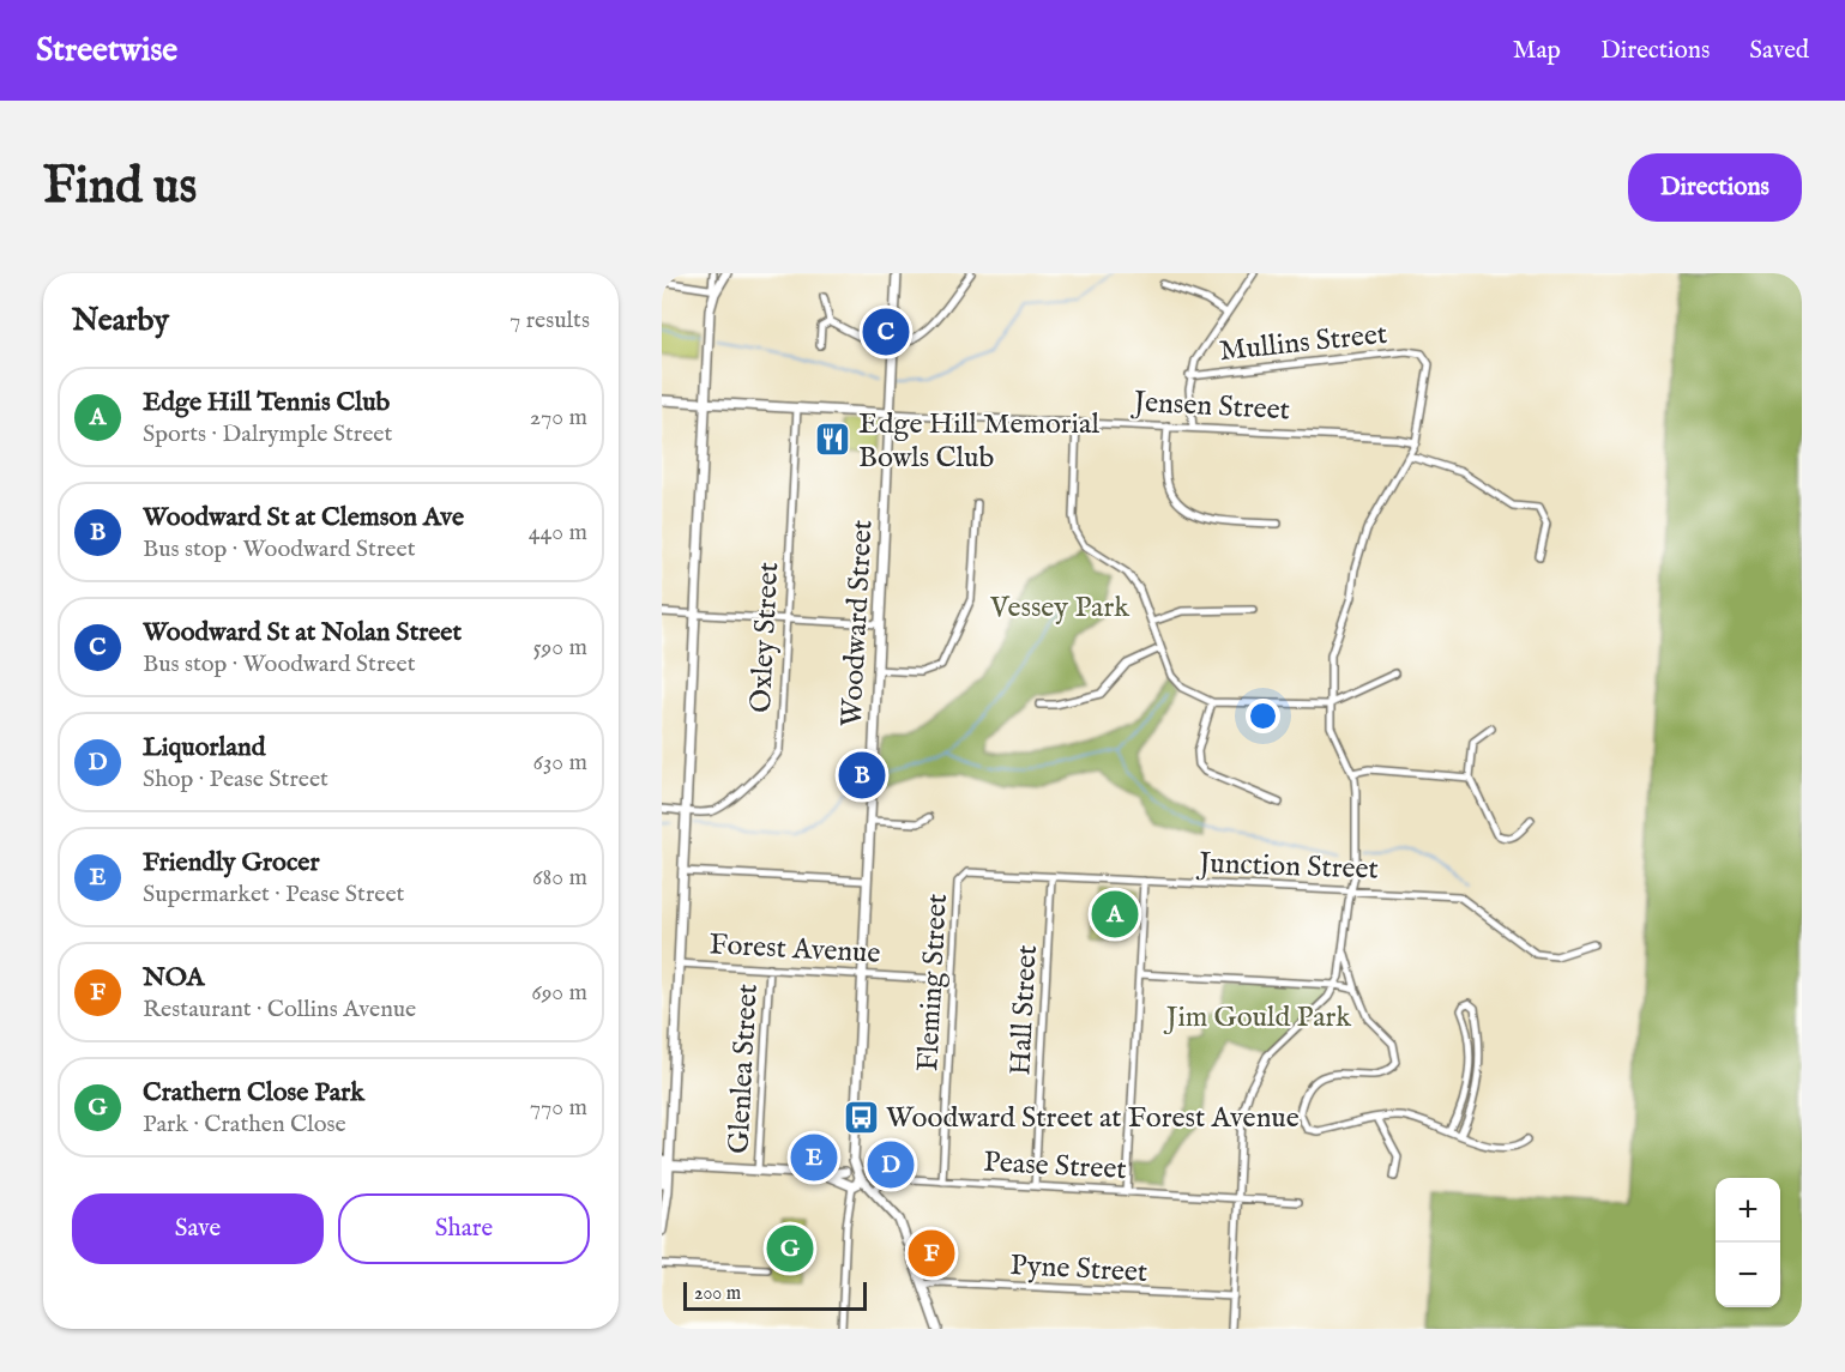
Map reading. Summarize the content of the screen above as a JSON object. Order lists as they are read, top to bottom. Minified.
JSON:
{"streets":{"street":["Mullins Street","Jensen Street","Woodward Street","Oxley Street","Junction Street","Forest Avenue","Fleming Street","Hall Street","Glenlea Street","Pease Street","Pyne Street"]},"crossings":[["Mullins Street","Jensen Street"],["Jensen Street","Woodward Street"],["Jensen Street","Oxley Street"],["Woodward Street","Forest Avenue"],["Junction Street","Fleming Street"],["Junction Street","Hall Street"],["Forest Avenue","Fleming Street"],["Forest Avenue","Glenlea Street"],["Fleming Street","Pease Street"],["Hall Street","Pease Street"]],"parks":["Vessey Park","Jim Gould Park"],"places":{"restaurant":["Edge Hill Memorial Bowls Club"],"bus stop":["Woodward Street at Forest Avenue"]},"scale_bar":"200 m","page":{"header":"Streetwise","nav":["Map","Directions","Saved"],"buttons":["Directions",["Save","Share"]],"title":"Find us","heading":["Nearby","7 results"],"pins":["C","B","A","E","D","G","F"],"list":[{"mark":"A","name":"Edge Hill Tennis Club","note":"Sports · Dalrymple Street","value":"270 m"},{"mark":"B","name":"Woodward St at Clemson Ave","note":"Bus stop · Woodward Street","value":"440 m"},{"mark":"C","name":"Woodward St at Nolan Street","note":"Bus stop · Woodward Street","value":"590 m"},{"mark":"D","name":"Liquorland","note":"Shop · Pease Street","value":"630 m"},{"mark":"E","name":"Friendly Grocer","note":"Supermarket · Pease Street","value":"680 m"},{"mark":"F","name":"NOA","note":"Restaurant · Collins Avenue","value":"690 m"},{"mark":"G","name":"Crathern Close Park","note":"Park · Crathen Close","value":"770 m"}],"map_buttons":["+","−"],"scale":"200 m"}}
